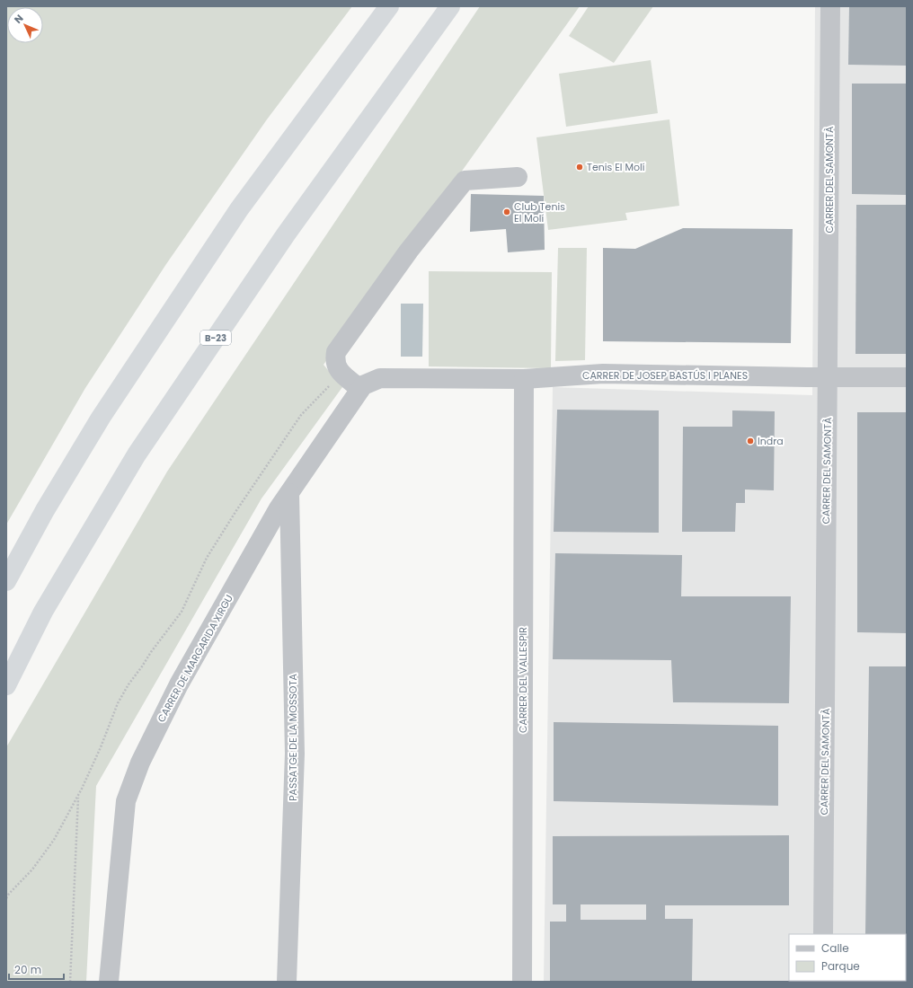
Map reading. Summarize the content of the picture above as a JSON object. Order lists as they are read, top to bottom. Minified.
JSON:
{"streets":{"highway":["B-23"],"street":["CARRER DEL SAMONTÀ","CARRER DE JOSEP BASTÚS I PLANES","CARRER DE MARGARIDA XIRGU","CARRER DEL VALLESPIR","PASSATGE DE LA MOSSOTA"]},"crossings":[["CARRER DEL SAMONTÀ","CARRER DE JOSEP BASTÚS I PLANES"],["CARRER DE JOSEP BASTÚS I PLANES","CARRER DE MARGARIDA XIRGU"],["CARRER DE JOSEP BASTÚS I PLANES","CARRER DEL VALLESPIR"],["CARRER DE MARGARIDA XIRGU","PASSATGE DE LA MOSSOTA"]],"places":["Tenis El Molí","Club Tenis El Molí","Indra"],"legend":["Calle","Parque"],"scale_bar":"20 m","north":"top left"}
